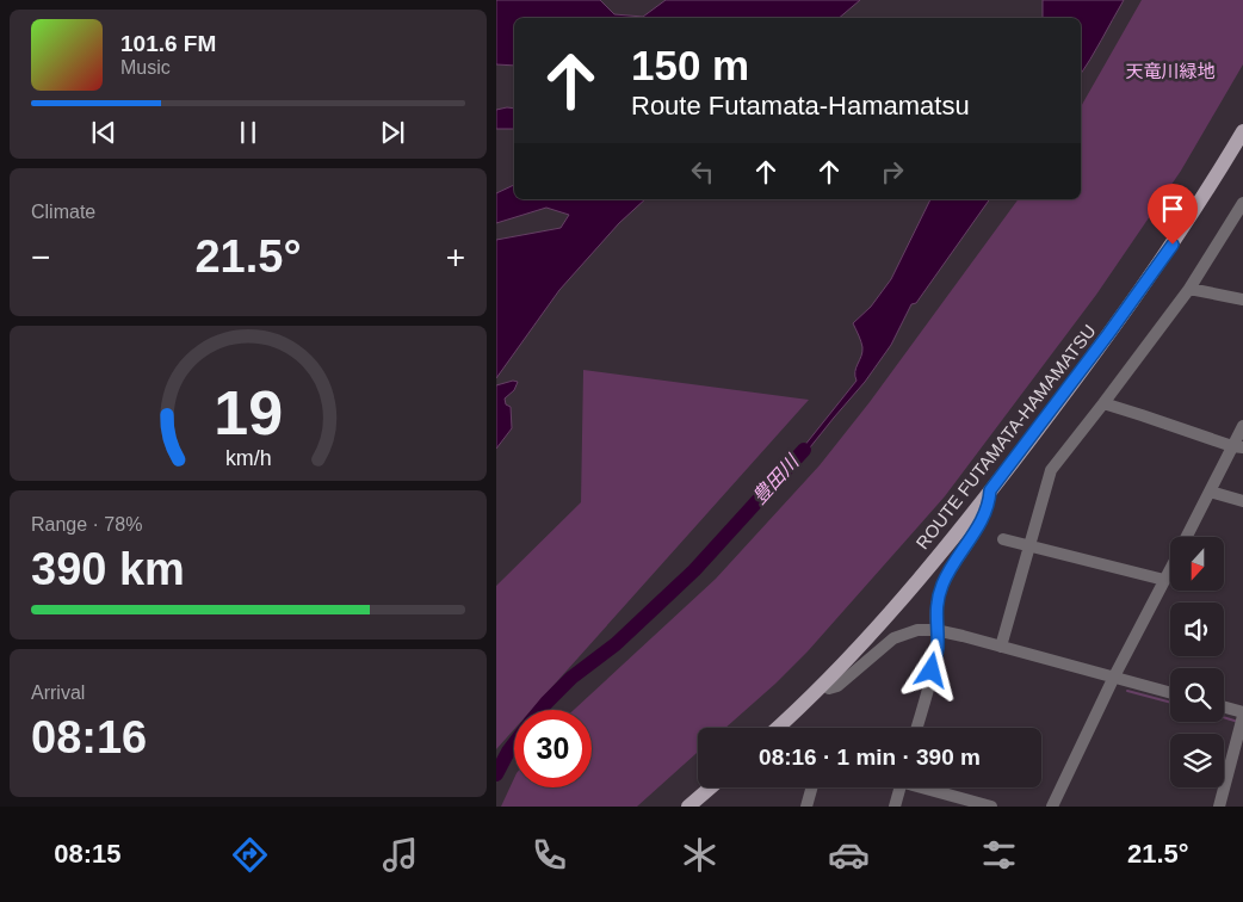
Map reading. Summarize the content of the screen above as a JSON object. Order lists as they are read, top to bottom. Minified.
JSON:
{"streets":{"main road":["ROUTE FUTAMATA-HAMAMATSU"]},"water":["豊田川"],"parks":["天竜川緑地"],"north":"bottom","page":{"turn":["150 m","Route Futamata-Hamamatsu"],"song":["101.6 FM","Music"],"tile":["Climate",["Range · 78%","390 km"],["Arrival","08:16"]],"heat":["−","21.5°","+"],"limit":"30","trip":"08:16 · 1 min · 390 m","tabs":["08:15","21.5°"],"gauge":["19","km/h"]}}
